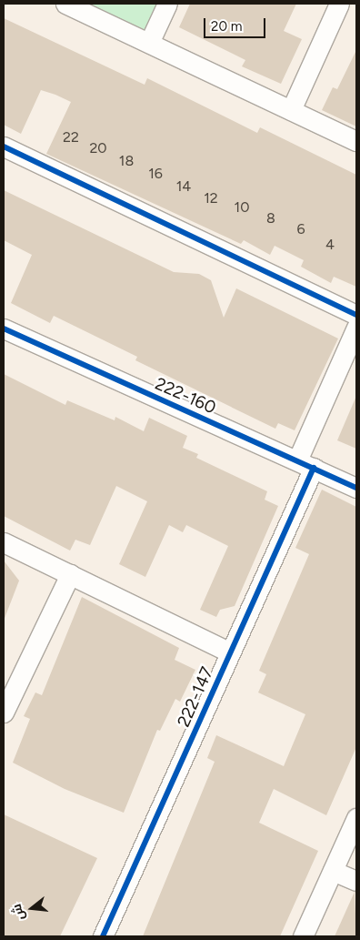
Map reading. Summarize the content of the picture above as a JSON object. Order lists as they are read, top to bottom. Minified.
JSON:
{"streets":{"street":["222-160","222-147"]},"crossings":[["222-160","222-147"]],"house_numbers":["22","20","18","16","14","12","10","8","6","4"],"scale_bar":"20 m","north":"left"}
